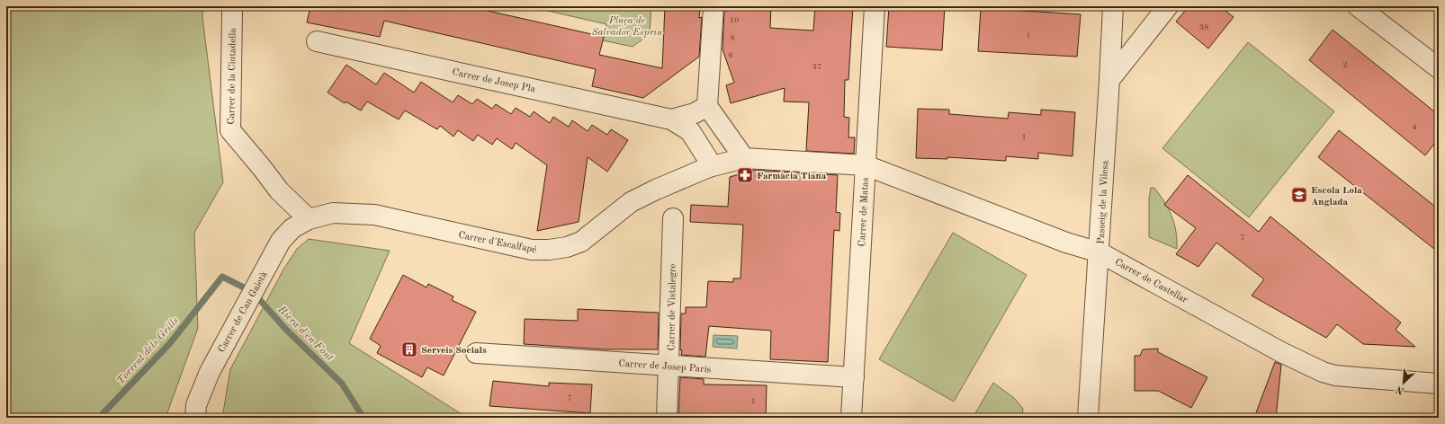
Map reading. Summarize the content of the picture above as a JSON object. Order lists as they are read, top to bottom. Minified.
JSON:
{"streets":{"street":["Carrer de la Ciutadella","Carrer de Josep Pla","Passeig de la Vilesa","Carrer de Matas","Carrer d'Escalfapé","Carrer de Castellar","Carrer de Vistalegre","Carrer de Can Gaietà","Carrer de Josep Paris"]},"crossings":[["Carrer de la Ciutadella","Carrer d'Escalfapé"],["Carrer de la Ciutadella","Carrer de Can Gaietà"],["Carrer de Josep Pla","Carrer d'Escalfapé"],["Passeig de la Vilesa","Carrer de Castellar"],["Carrer de Matas","Carrer d'Escalfapé"],["Carrer de Matas","Carrer de Castellar"],["Carrer de Matas","Carrer de Josep Paris"],["Carrer d'Escalfapé","Carrer de Castellar"],["Carrer d'Escalfapé","Carrer de Can Gaietà"],["Carrer de Vistalegre","Carrer de Josep Paris"]],"water":["Riera d'en Font","Torrent dels Grills"],"parks":["Plaça de Salvador Espriu"],"places":{"pharmacy":["Farmàcia Tiana"],"school or university":["Escola Lola Anglada"],"building":["Serveis Socials"]},"house_numbers":["10","38","1","8","6","2","37","4","1","7","7","1"],"north":"bottom left"}
